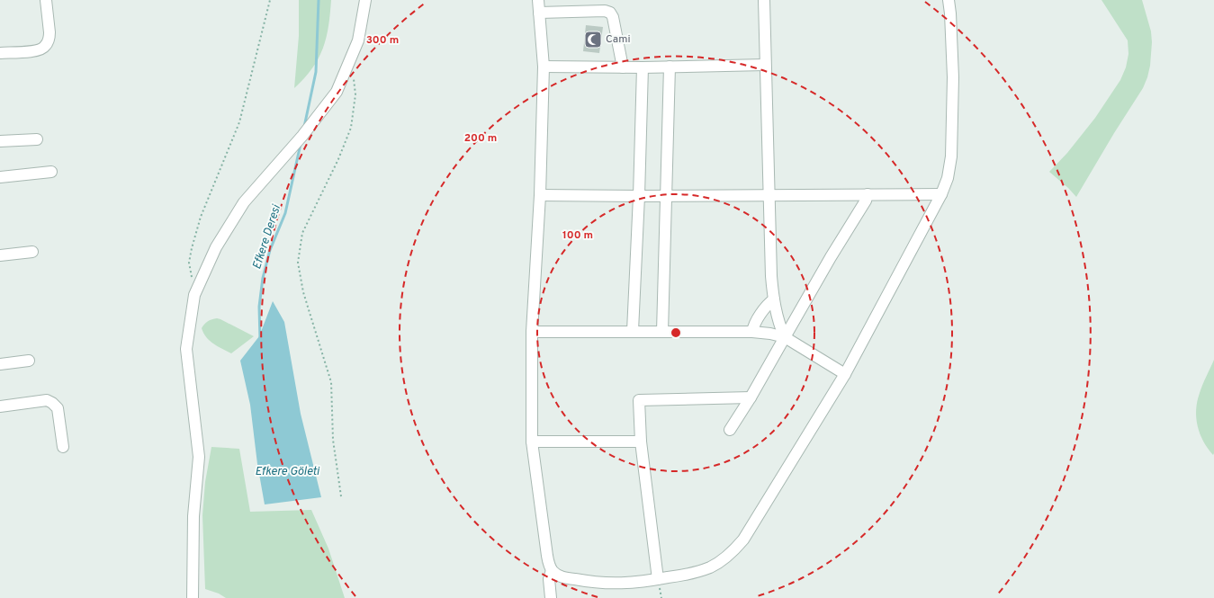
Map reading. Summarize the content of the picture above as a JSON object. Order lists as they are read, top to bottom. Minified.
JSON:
{"water":["Efkere Deresi","Efkere Göleti"],"places":{"mosque":["Cami"]},"rings":["300 m","200 m","100 m"]}
